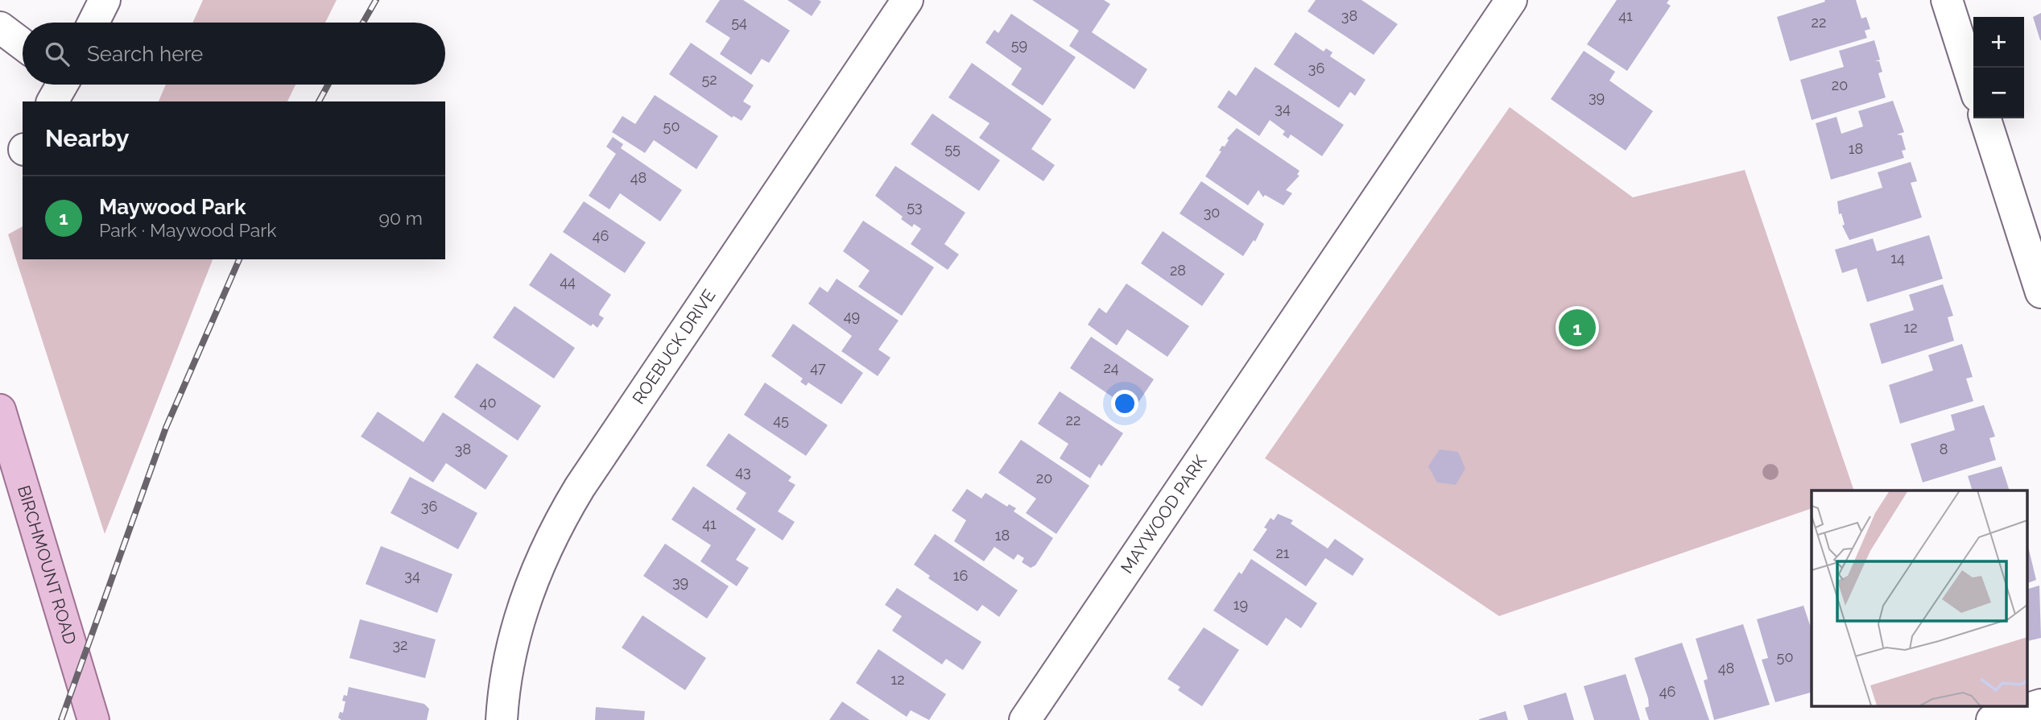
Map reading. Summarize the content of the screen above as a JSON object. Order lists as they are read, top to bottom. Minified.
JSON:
{"streets":{"main road":["BIRCHMOUNT ROAD"],"street":["ROEBUCK DRIVE","MAYWOOD PARK"]},"house_numbers":["38","41","54","22","59","36","52","20","39","34","50","55","18","48","53","30","46","14","28","44","49","12","47","24","40","45","22","38","8","43","20","36","41","18","21","34","16","39","19","32","50","48","12","46"],"page":{"map_buttons":["+","−"],"search":"Search here","heading":"Nearby","list":[{"mark":"1","name":"Maywood Park","note":"Park · Maywood Park","value":"90 m"}],"pins":"1"}}
